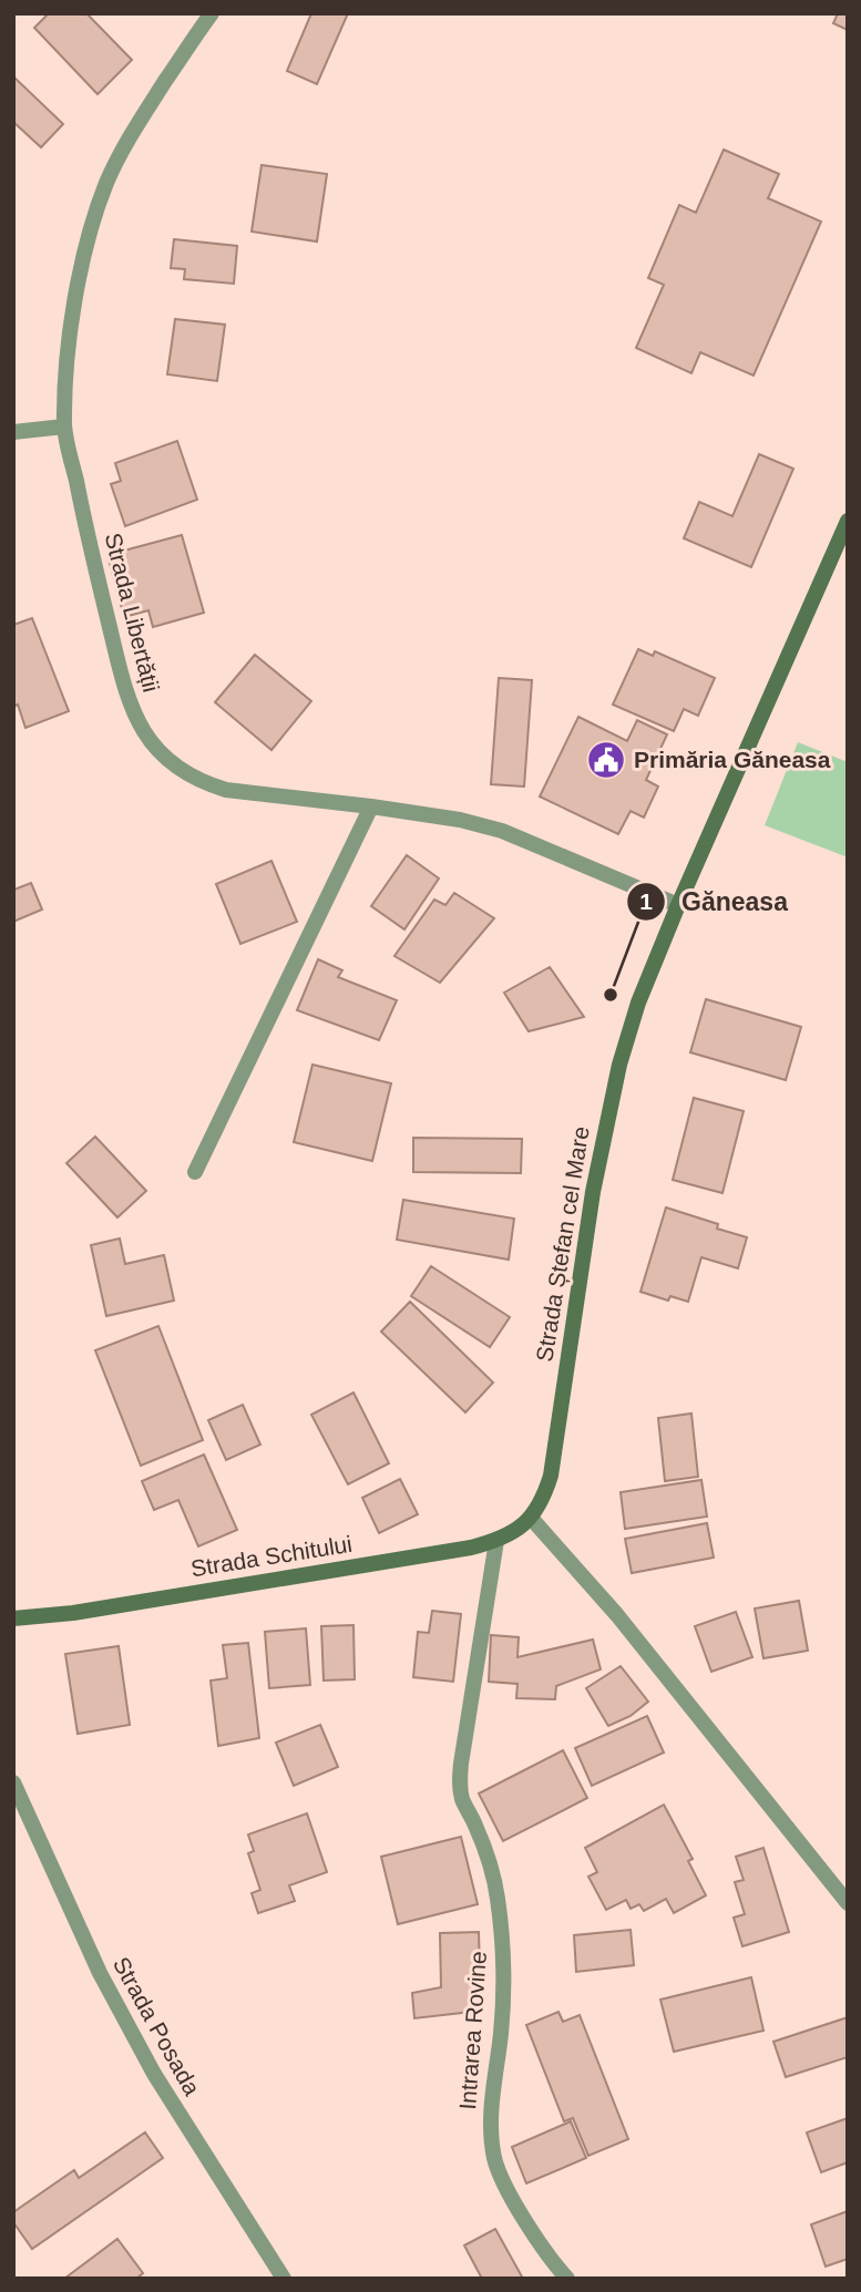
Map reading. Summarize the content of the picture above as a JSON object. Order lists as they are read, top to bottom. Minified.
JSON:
{"streets":{"main road":["Strada Ștefan cel Mare","Strada Schitului"],"street":["Strada Libertății","Strada Posada","Intrarea Rovine"]},"crossings":[["Strada Libertății","Strada Ștefan cel Mare"],["Strada Ștefan cel Mare","Strada Schitului"],["Strada Schitului","Intrarea Rovine"]],"places":{"public building":["Primăria Găneasa"],"other":["Găneasa"]}}
